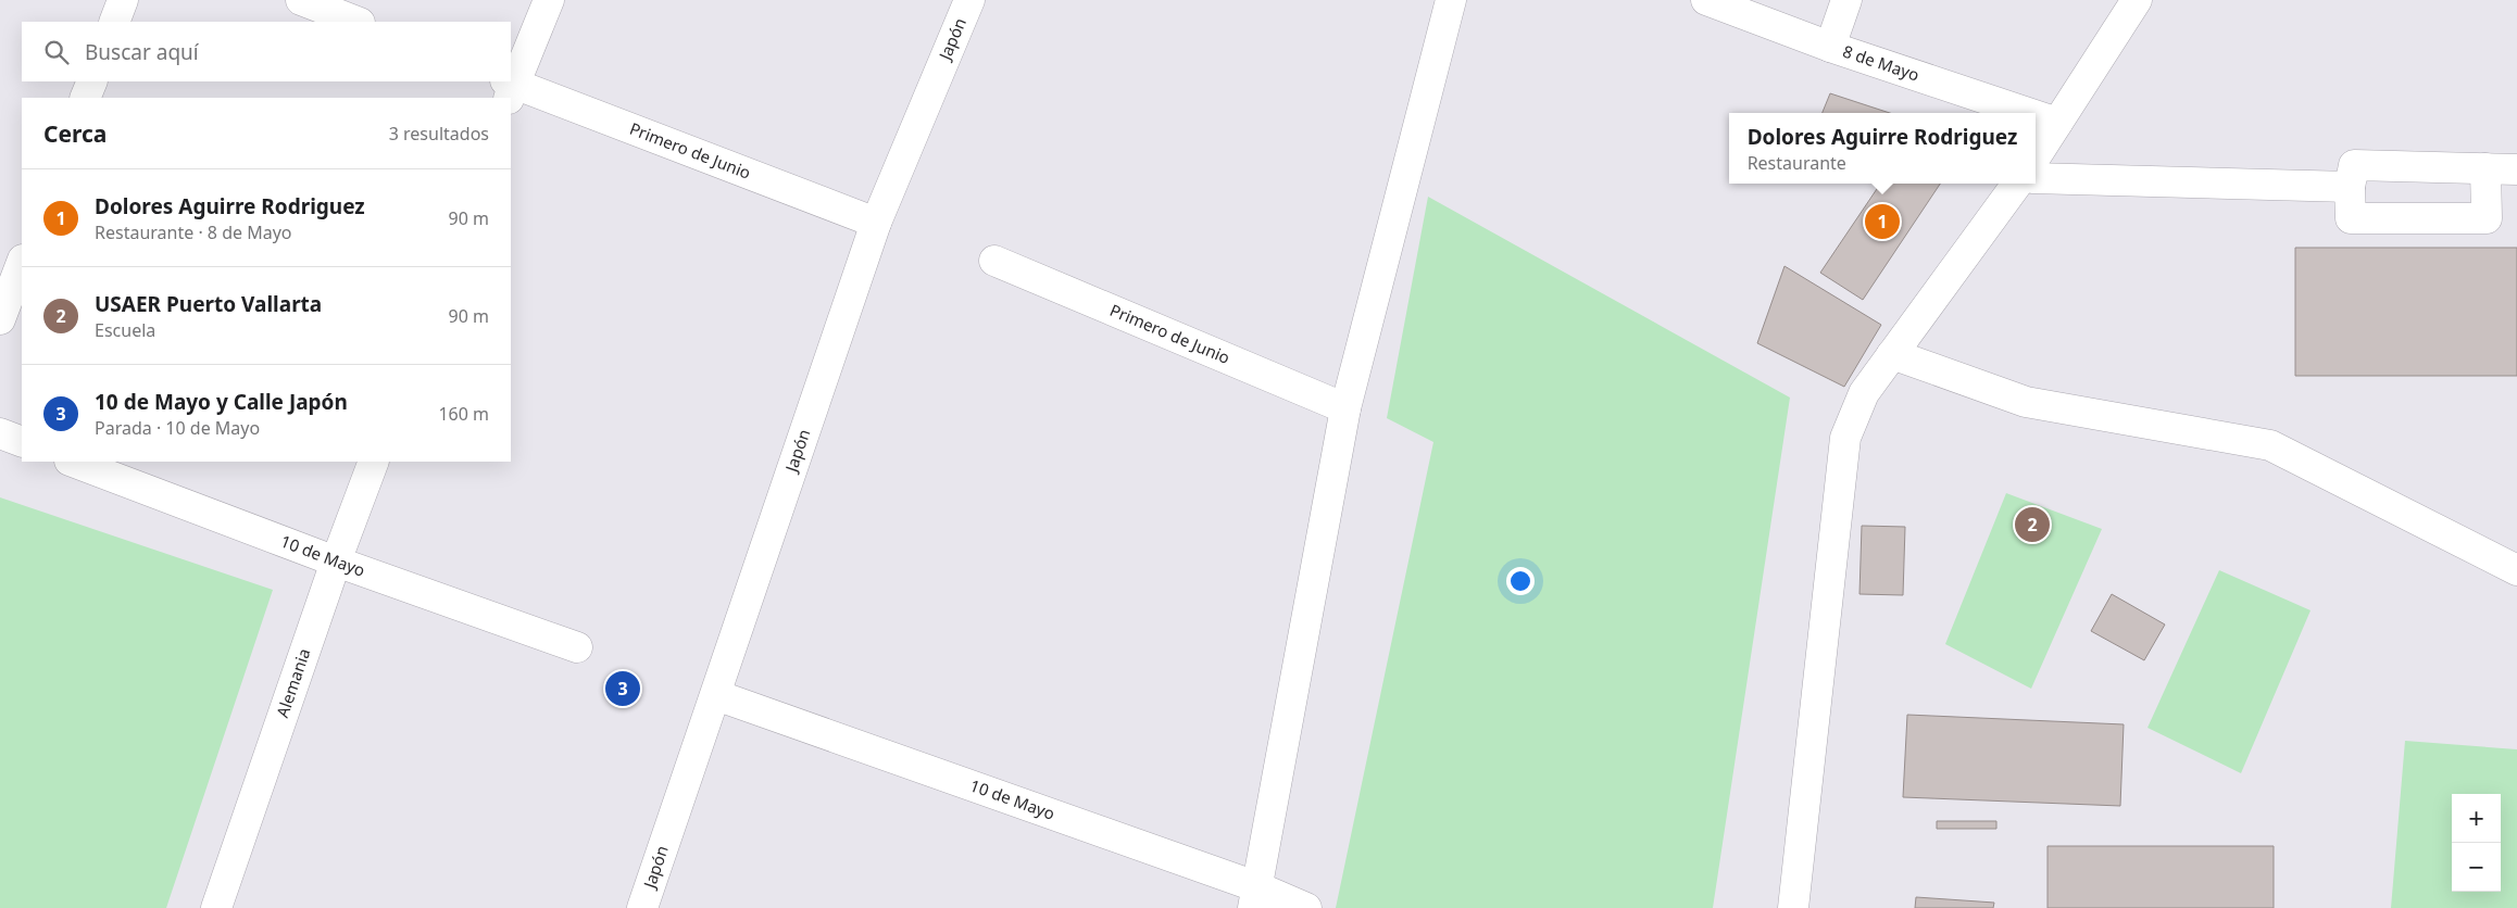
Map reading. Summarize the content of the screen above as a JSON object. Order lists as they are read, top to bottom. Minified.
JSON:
{"streets":{"street":["Japón","8 de Mayo","Primero de Junio","10 de Mayo","Alemania"]},"crossings":[["Japón","Primero de Junio"],["Japón","10 de Mayo"],["10 de Mayo","Alemania"]],"page":{"search":"Buscar aquí","heading":["Cerca","3 resultados"],"popup":["Dolores Aguirre Rodriguez","Restaurante"],"list":[{"mark":"1","name":"Dolores Aguirre Rodriguez","note":"Restaurante · 8 de Mayo","value":"90 m"},{"mark":"2","name":"USAER Puerto Vallarta","note":"Escuela","value":"90 m"},{"mark":"3","name":"10 de Mayo y Calle Japón","note":"Parada · 10 de Mayo","value":"160 m"}],"pins":["1","2","3"],"map_buttons":["+","−"]}}
